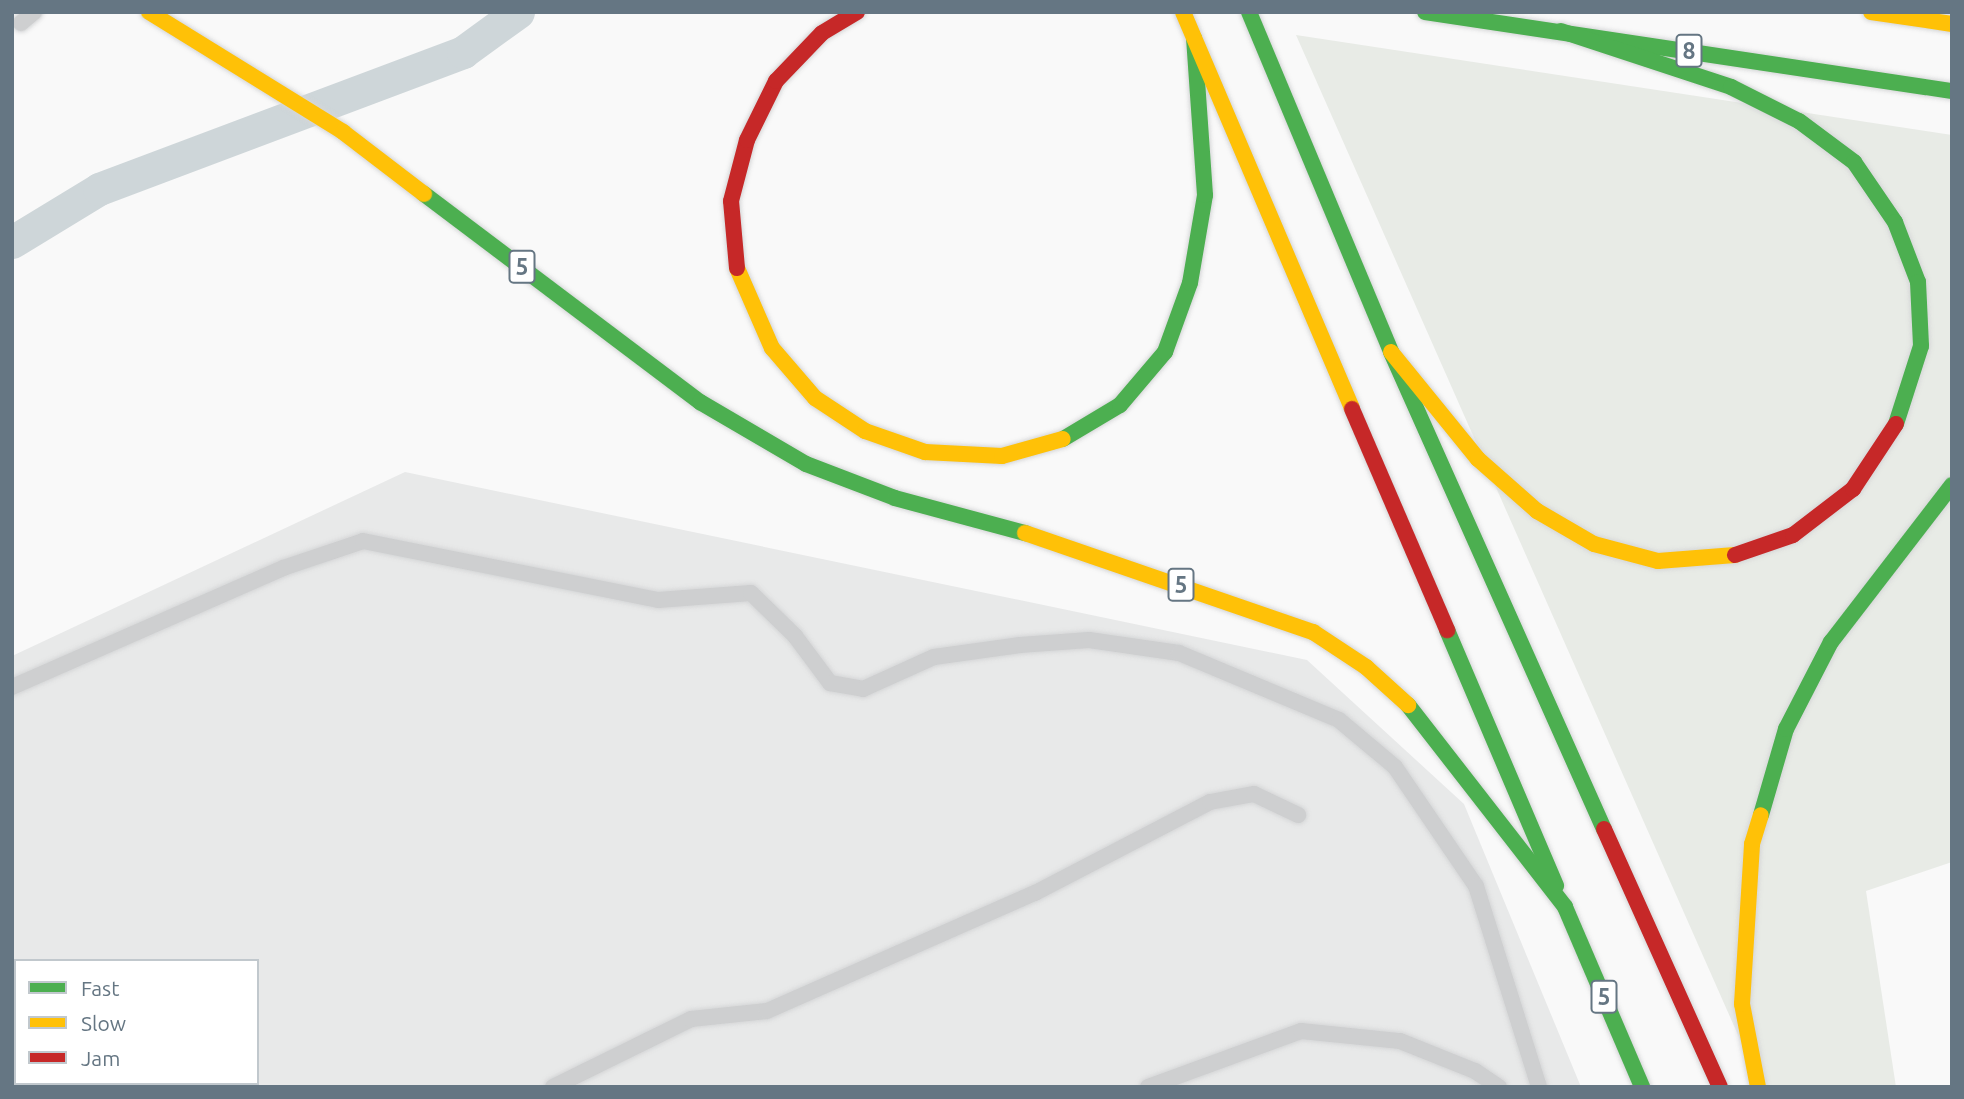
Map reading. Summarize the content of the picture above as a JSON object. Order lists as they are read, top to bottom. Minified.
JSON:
{"streets":{"main road":["8","5"]},"legend":["Fast","Slow","Jam"]}
